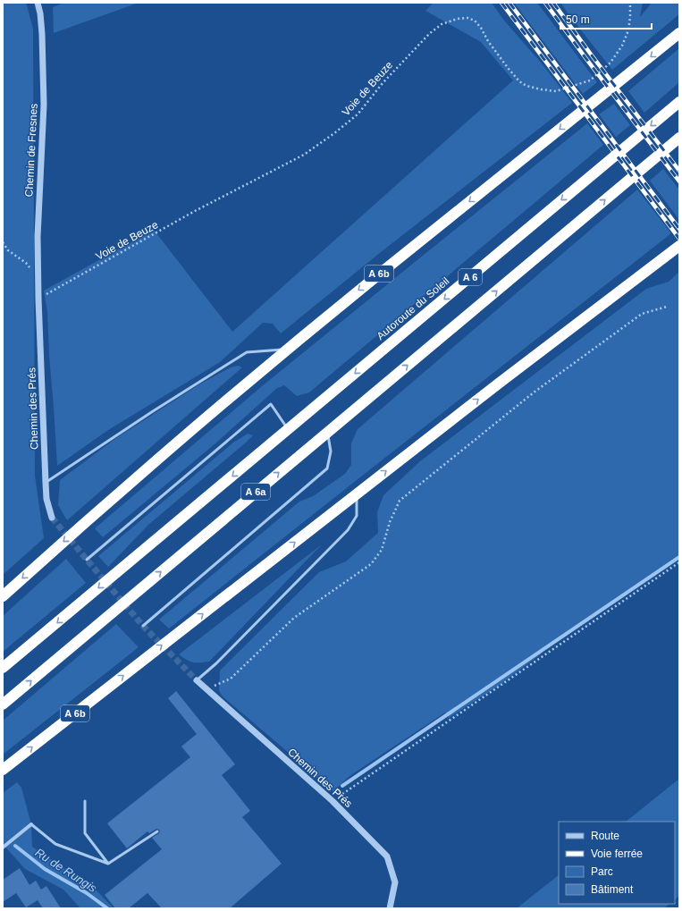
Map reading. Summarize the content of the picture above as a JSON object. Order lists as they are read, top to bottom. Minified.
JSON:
{"streets":{"highway":["A 6b","A 6","Autoroute du Soleil","A 6a"],"street":["Chemin de Fresnes","Chemin des Prés"],"path":["Voie de Beuze"]},"crossings":[["Voie de Beuze","Chemin de Fresnes"],["Voie de Beuze","Chemin des Prés"],["Chemin de Fresnes","Chemin des Prés"],["A 6","A 6a"],["Autoroute du Soleil","A 6a"]],"water":["Ru de Rungis"],"legend":["Route","Voie ferrée","Parc","Bâtiment"],"scale_bar":"50 m"}
